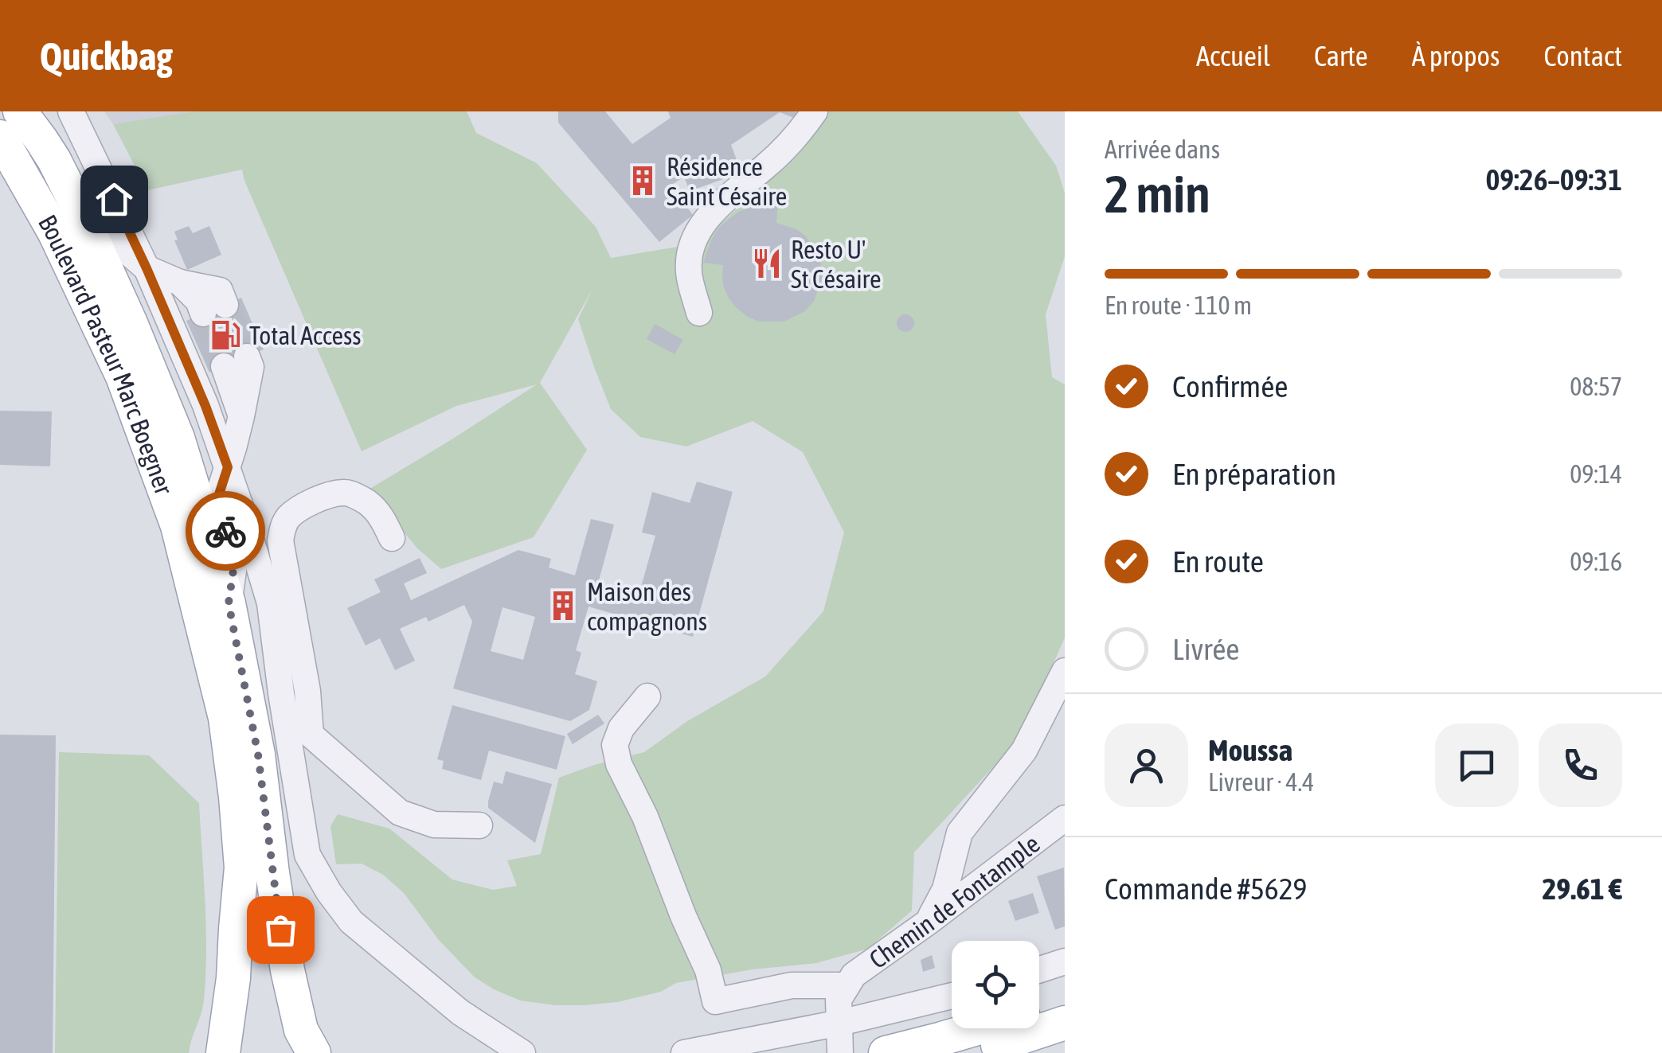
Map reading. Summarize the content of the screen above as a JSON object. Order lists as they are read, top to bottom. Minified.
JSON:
{"streets":{"main road":["Boulevard Pasteur Marc Boegner"],"street":["Chemin de Fontample"]},"places":{"building":["Résidence Saint Césaire","Maison des compagnons"],"restaurant":["Resto U' St Césaire"],"fuel station":["Total Access"]},"page":{"header":"Quickbag","nav":["Accueil","Carte","À propos","Contact"],"heading":["2 min","Arrivée dans","09:26–09:31"],"panel":["Moussa","Livreur · 4.4","Commande #5629","29.61 €"],"bar":"En route · 110 m","list":[["Confirmée","08:57"],["En préparation","09:14"],["En route","09:16"],"Livrée"]}}
